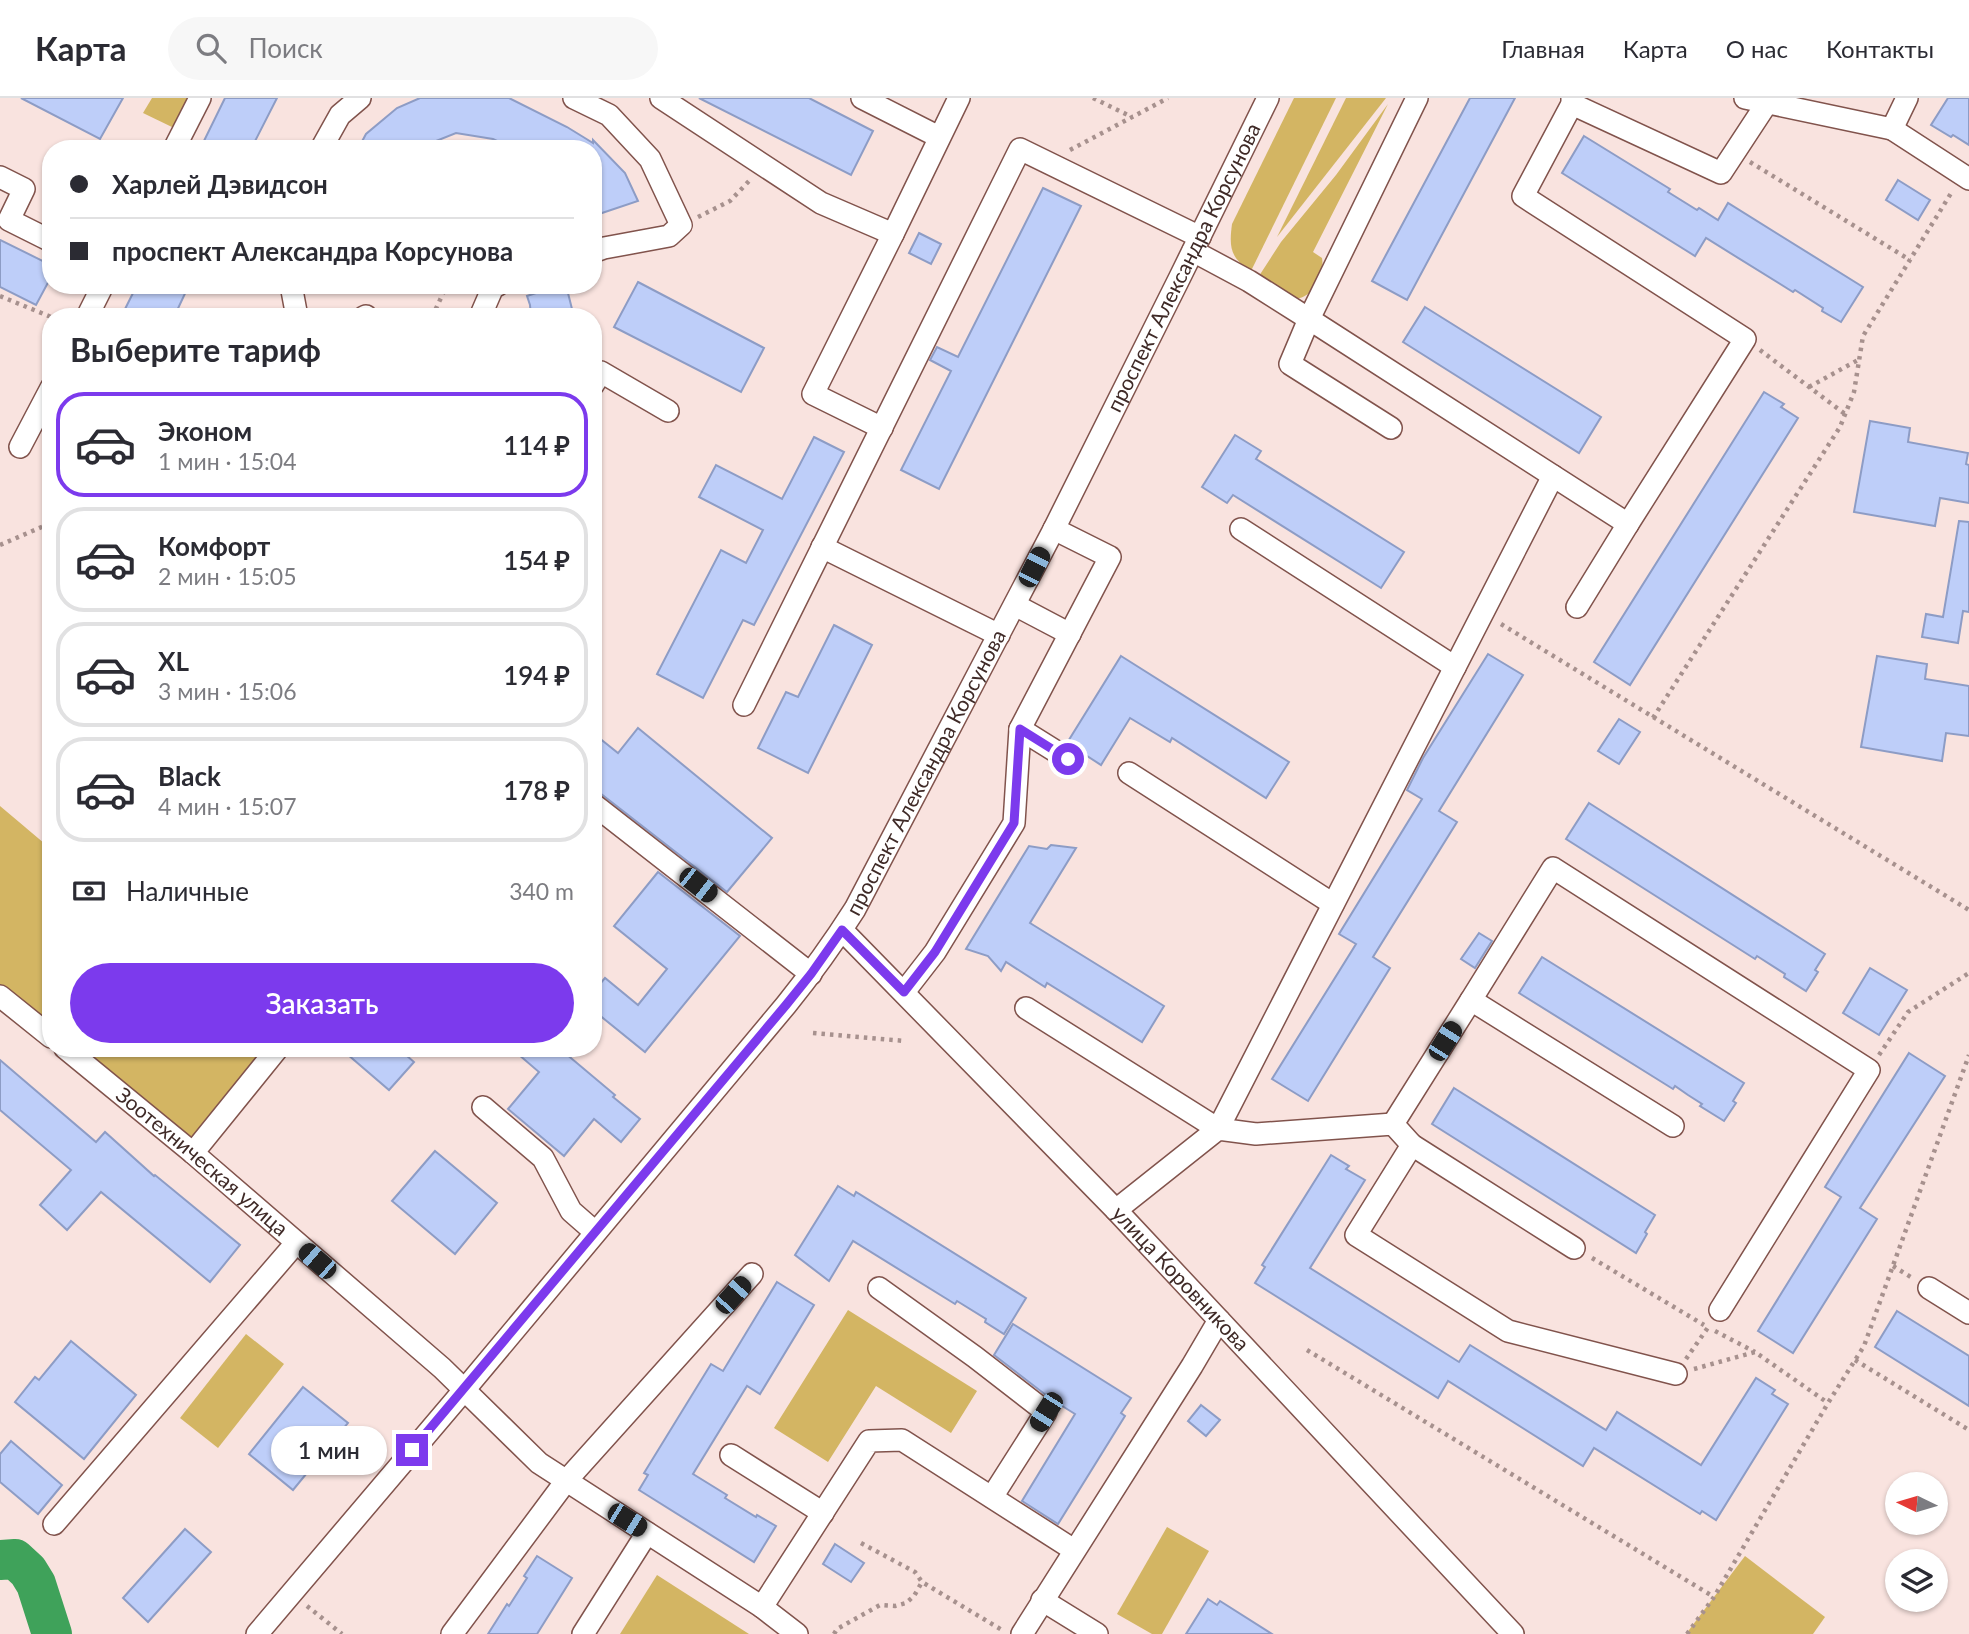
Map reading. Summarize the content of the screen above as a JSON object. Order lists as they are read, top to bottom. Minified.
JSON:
{"streets":{"street":["проспект Александра Корсунова","Зоотехническая улица","улица Коровникова"]},"crossings":[["проспект Александра Корсунова","Зоотехническая улица"],["проспект Александра Корсунова","улица Коровникова"]],"north":"left","page":{"header":"Карта","search":"Поиск","nav":["Главная","Карта","О нас","Контакты"],"banner":["Харлей Дэвидсон","проспект Александра Корсунова"],"heading":"Выберите тариф","list":[{"name":"Эконом","note":"1 мин · 15:04","value":"114 ₽"},{"name":"Комфорт","note":"2 мин · 15:05","value":"154 ₽"},{"name":"XL","note":"3 мин · 15:06","value":"194 ₽"},{"name":"Black","note":"4 мин · 15:07","value":"178 ₽"}],"pay":["Наличные","340 m"],"buttons":"Заказать","bubble":"1 мин"}}
